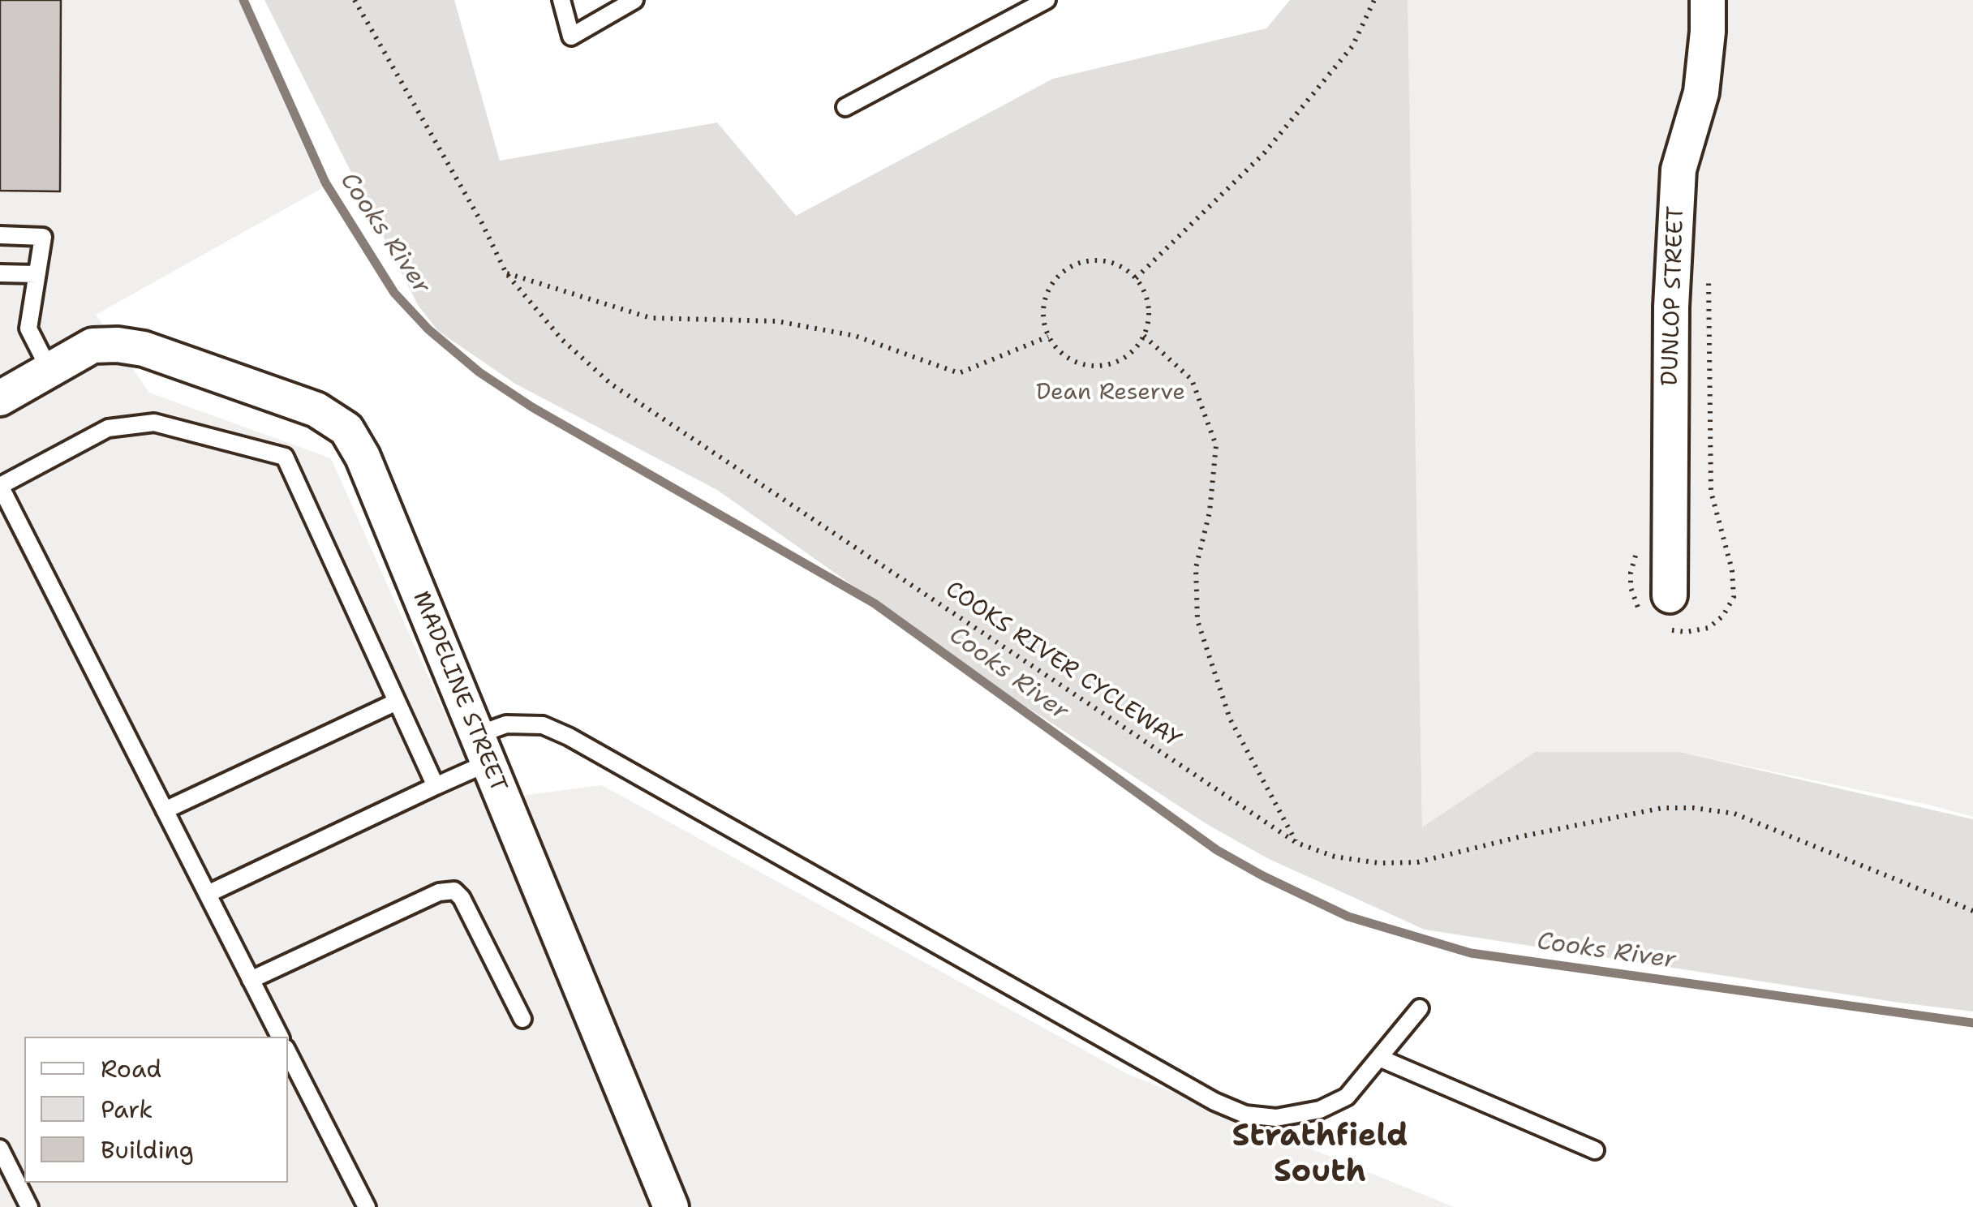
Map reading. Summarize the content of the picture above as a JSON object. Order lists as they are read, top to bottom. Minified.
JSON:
{"streets":{"street":["DUNLOP STREET","MADELINE STREET"],"path":["COOKS RIVER CYCLEWAY"]},"districts":["Strathfield South"],"water":["Cooks River"],"parks":["Dean Reserve"],"legend":["Road","Park","Building"]}
